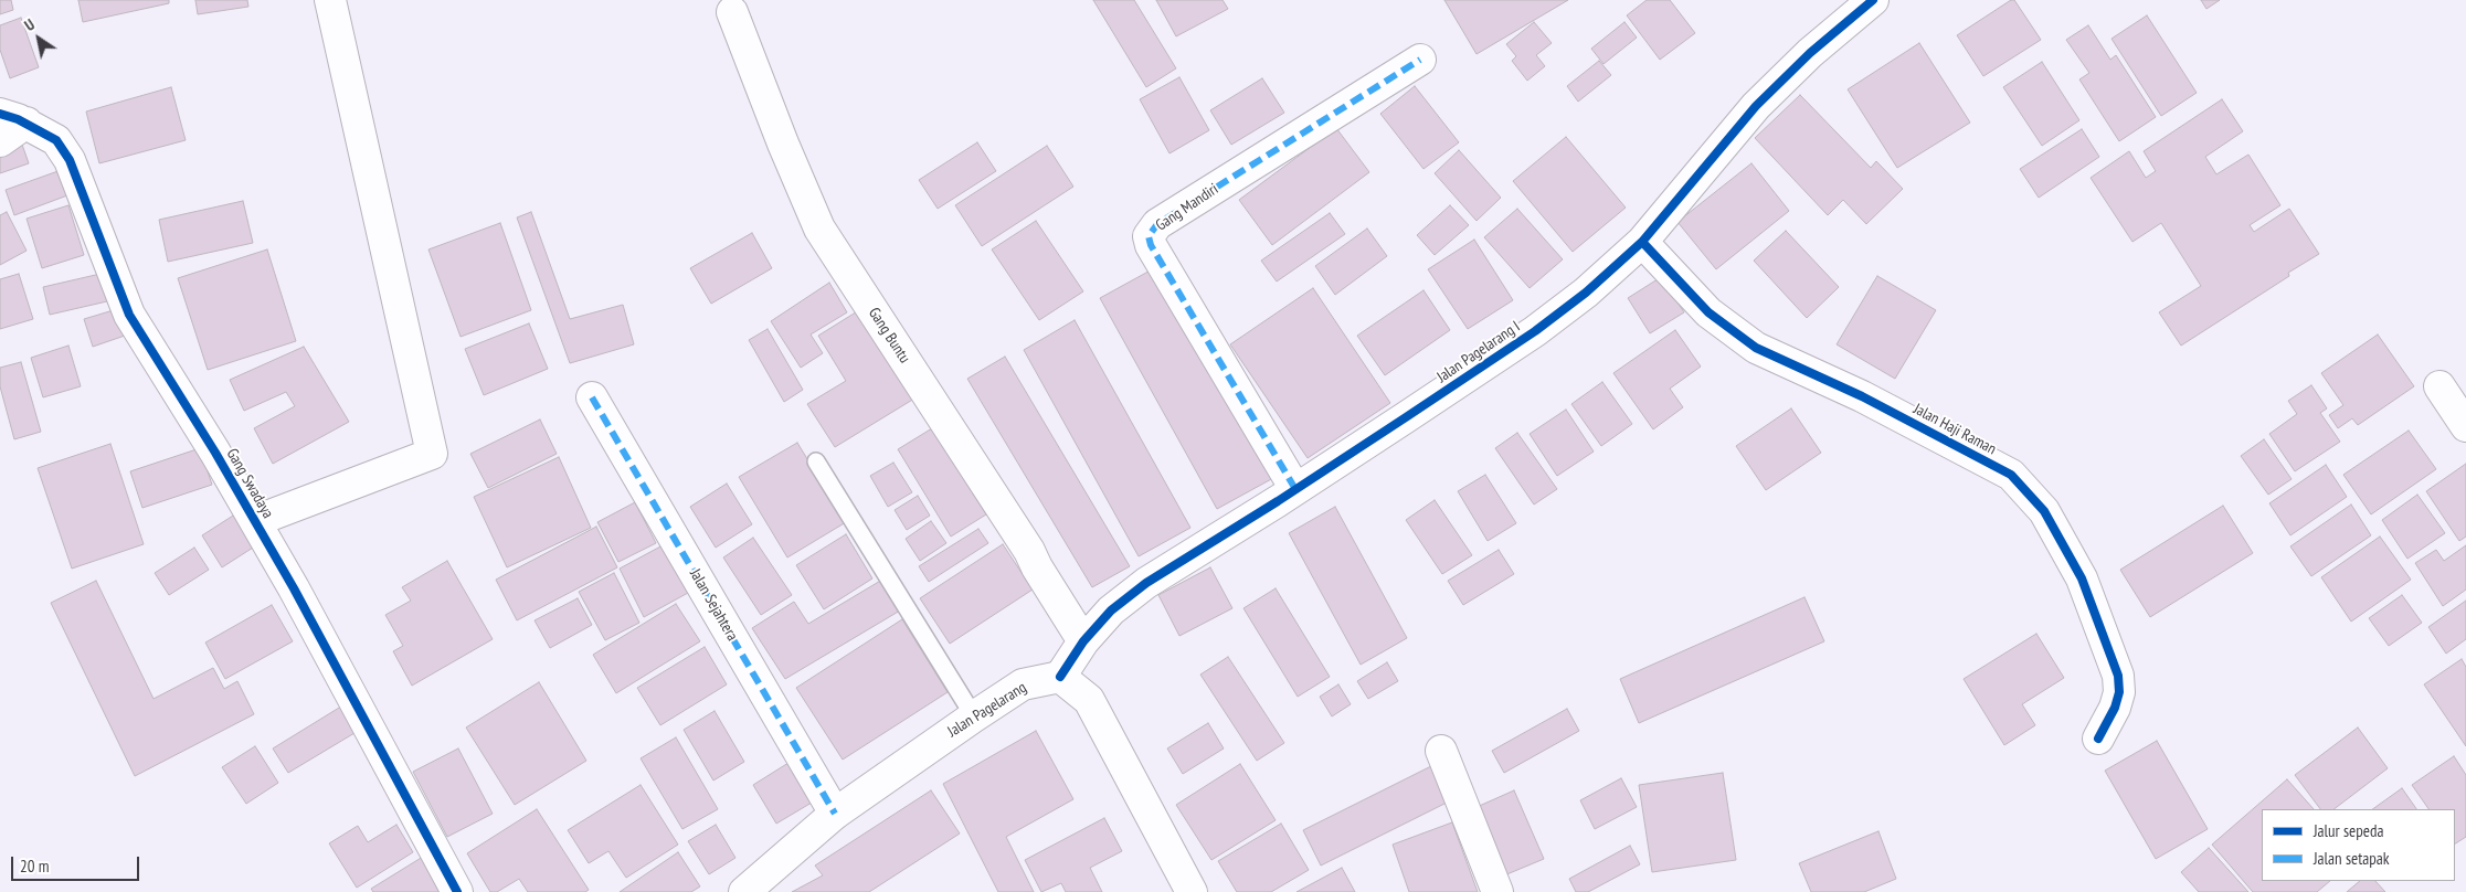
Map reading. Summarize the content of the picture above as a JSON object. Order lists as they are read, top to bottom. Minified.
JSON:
{"streets":{"street":["Gang Mandiri","Gang Buntu","Jalan Pagelarang I","Jalan Haji Raman","Gang Swadaya","Jalan Sejahtera","Jalan Pagelarang"]},"crossings":[["Gang Mandiri","Jalan Pagelarang I"],["Gang Buntu","Jalan Pagelarang I"],["Jalan Pagelarang I","Jalan Haji Raman"],["Jalan Pagelarang I","Jalan Pagelarang"],["Jalan Sejahtera","Jalan Pagelarang"]],"legend":["Jalur sepeda","Jalan setapak"],"scale_bar":"20 m","north":"top left"}
